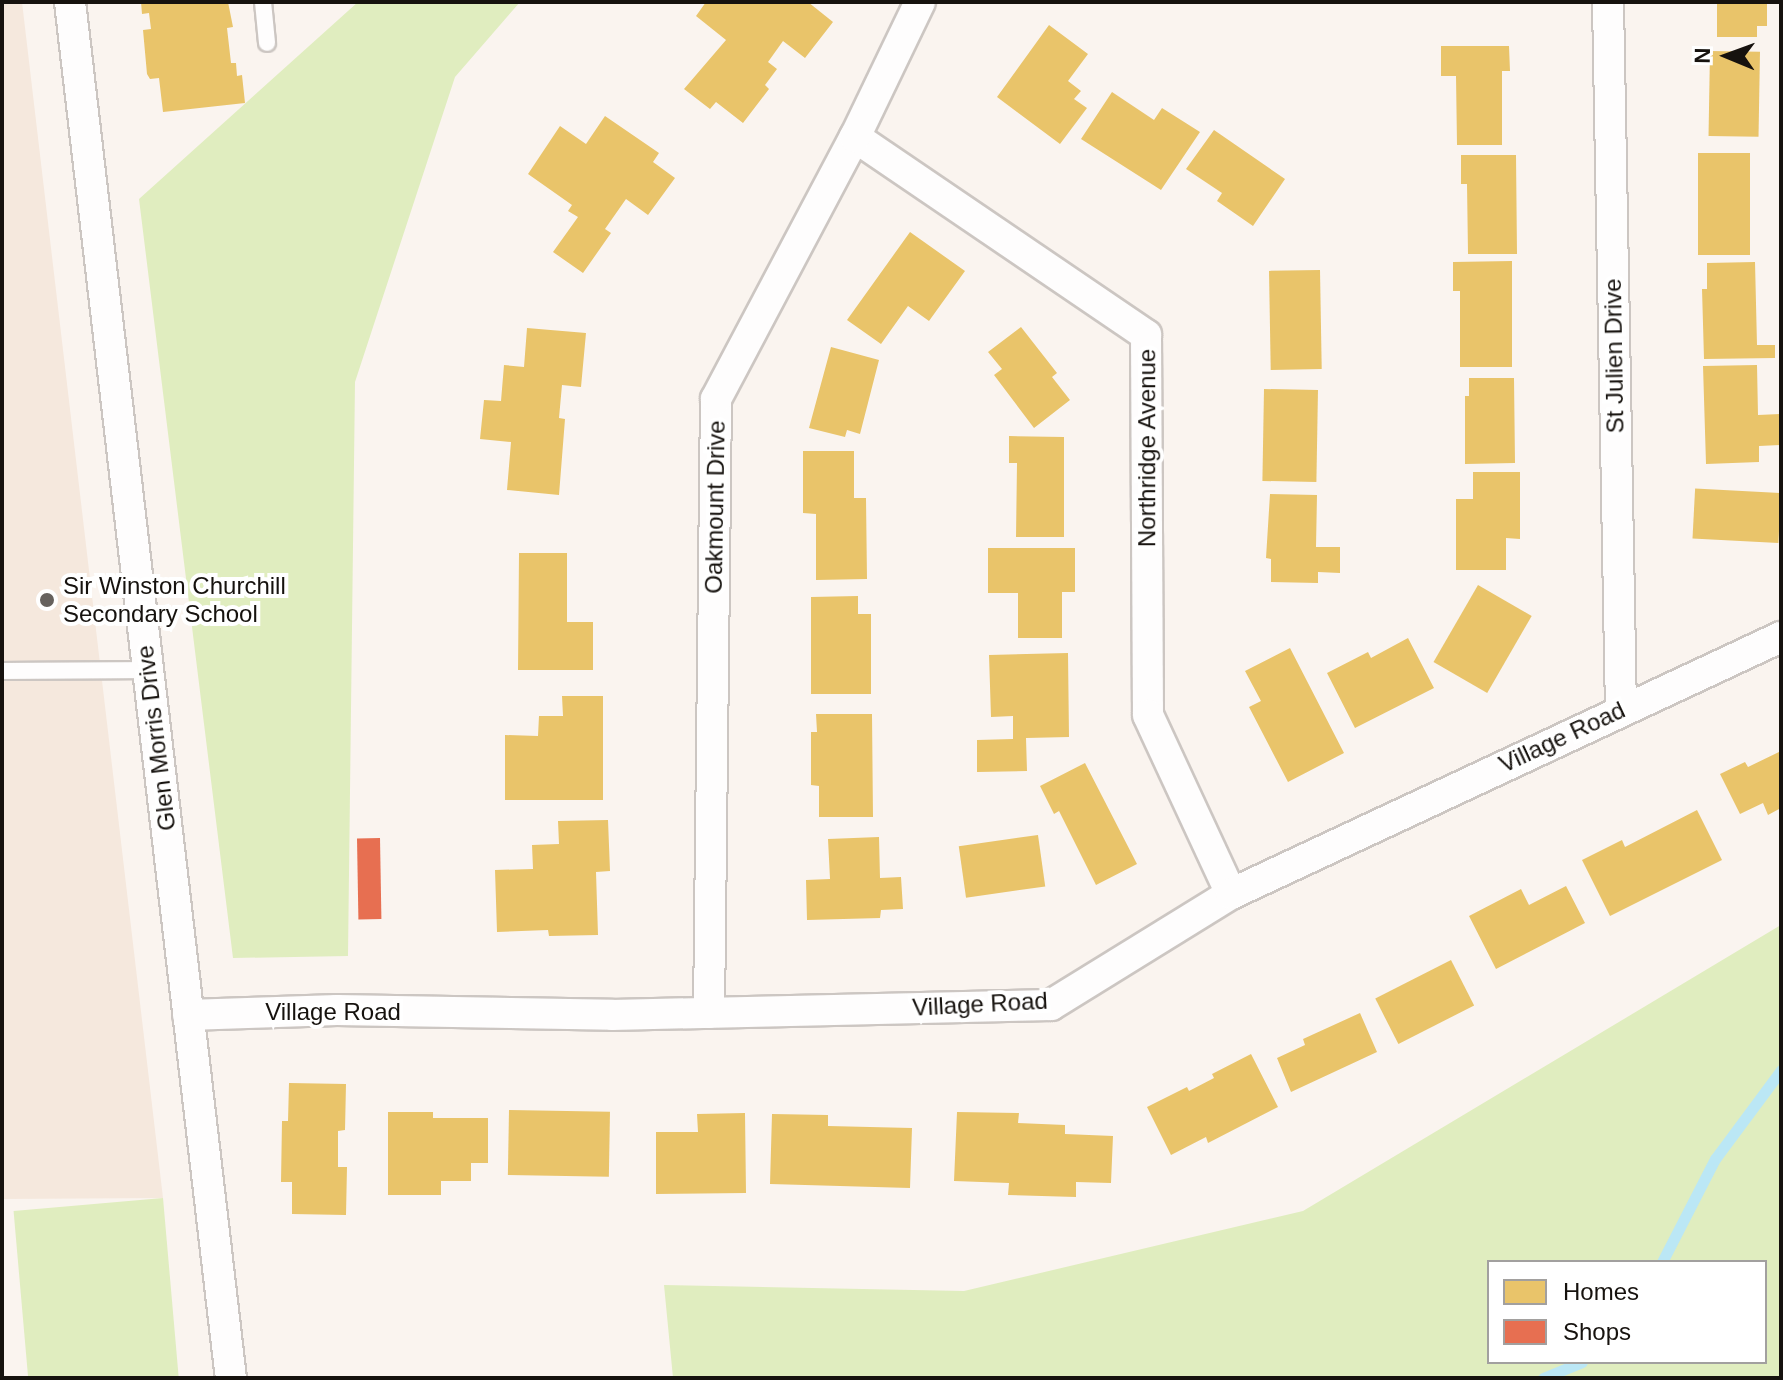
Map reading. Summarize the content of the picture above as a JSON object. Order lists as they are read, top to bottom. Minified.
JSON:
{"streets":{"street":["St Julien Drive","Northridge Avenue","Oakmount Drive","Village Road","Glen Morris Drive"]},"crossings":[["St Julien Drive","Village Road"],["Northridge Avenue","Oakmount Drive"],["Northridge Avenue","Village Road"],["Oakmount Drive","Village Road"],["Village Road","Glen Morris Drive"]],"places":["Sir Winston Churchill Secondary School"],"legend":["Homes","Shops"],"north":"left"}
